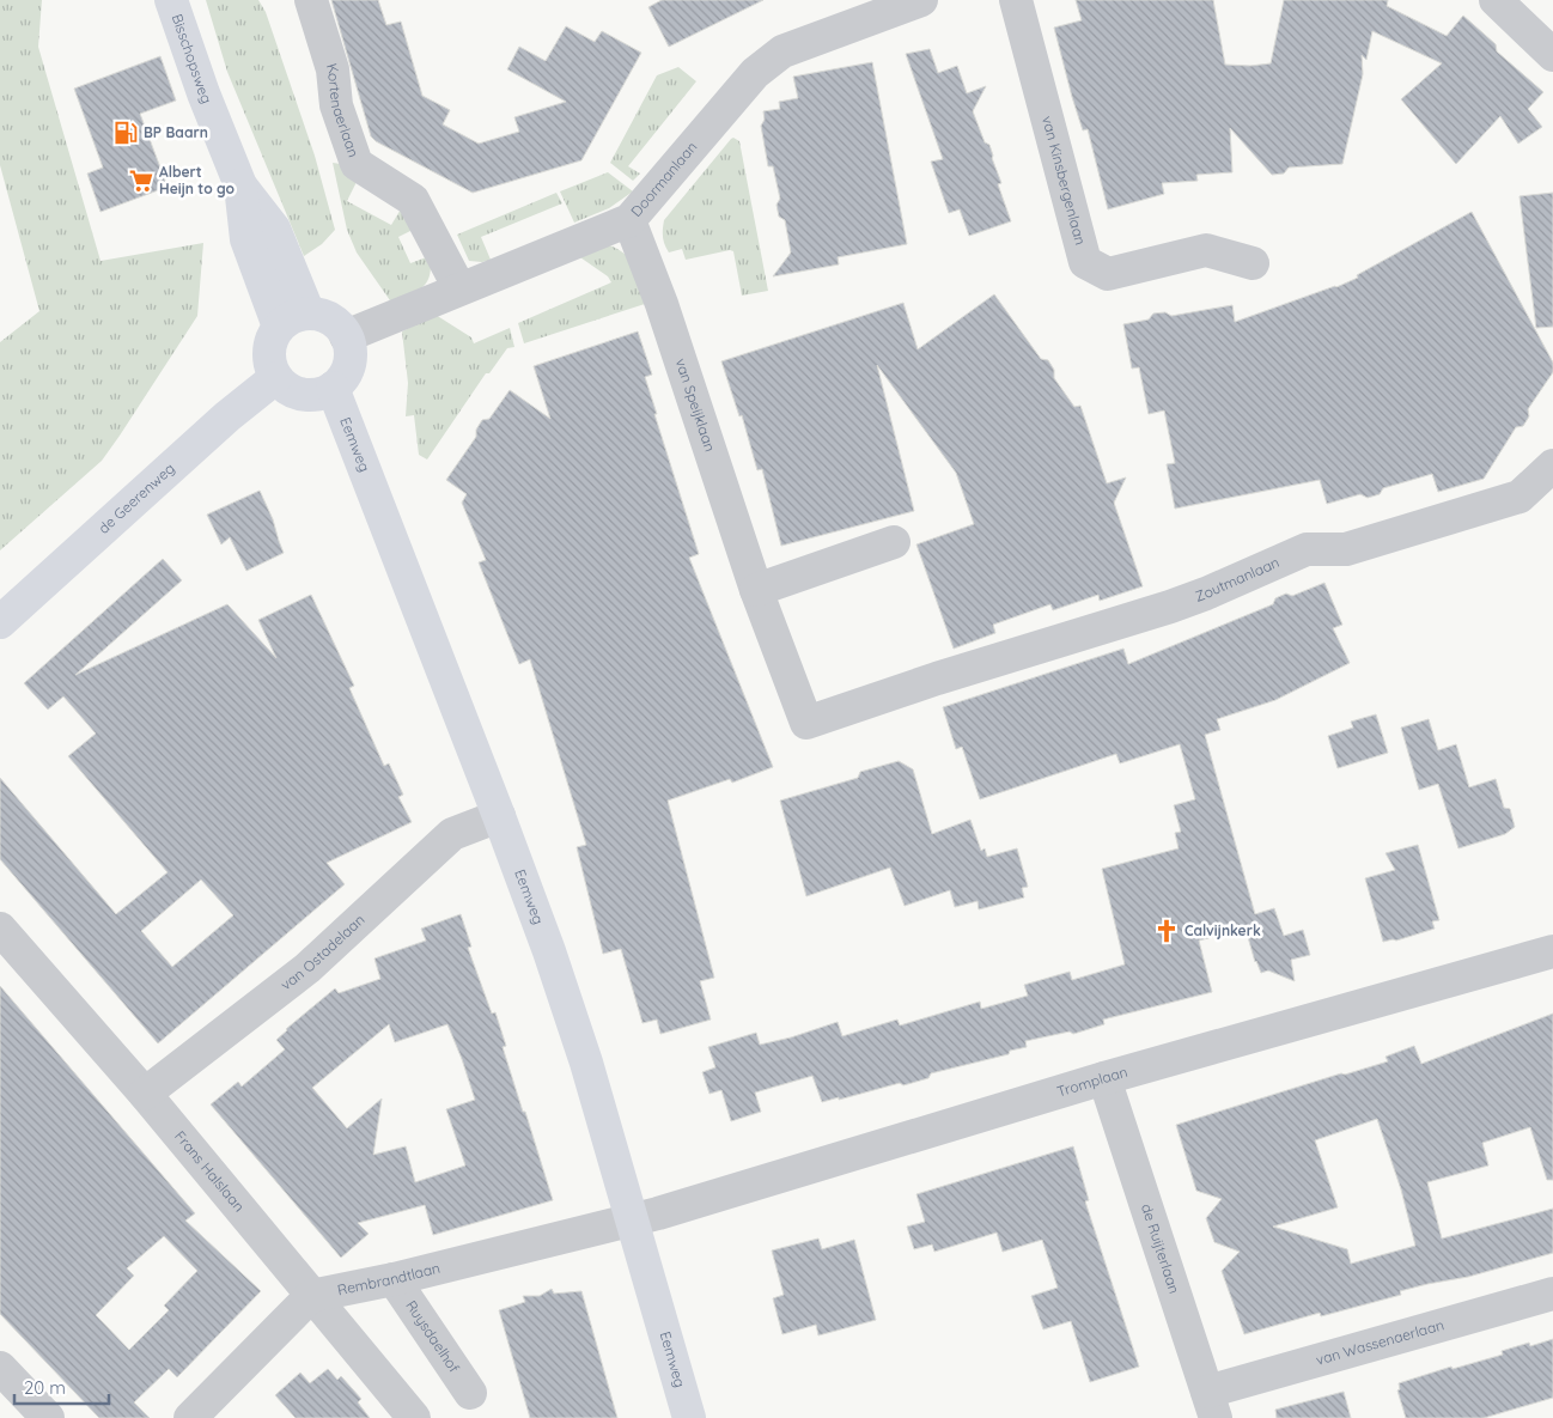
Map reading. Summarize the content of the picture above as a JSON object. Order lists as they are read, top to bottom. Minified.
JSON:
{"streets":{"main road":["Bisschopsweg","Eemweg","de Geerenweg"],"street":["Kortenaerlaan","Doormanlaan","van Kinsbergenlaan","van Speijklaan","Zoutmanlaan","van Ostadelaan","Tromplaan","Frans Halslaan","de Ruijterlaan","Rembrandtlaan","Ruysdaelhof","van Wassenaerlaan"]},"crossings":[["Bisschopsweg","Doormanlaan"],["Bisschopsweg","Eemweg"],["Bisschopsweg","de Geerenweg"],["Kortenaerlaan","Doormanlaan"],["Doormanlaan","van Speijklaan"],["Doormanlaan","Eemweg"],["Doormanlaan","de Geerenweg"],["van Speijklaan","Zoutmanlaan"],["Eemweg","de Geerenweg"],["Eemweg","van Ostadelaan"],["Eemweg","Tromplaan"],["Eemweg","Rembrandtlaan"],["van Ostadelaan","Frans Halslaan"],["Tromplaan","de Ruijterlaan"],["Tromplaan","Rembrandtlaan"],["Frans Halslaan","Rembrandtlaan"],["de Ruijterlaan","van Wassenaerlaan"],["Rembrandtlaan","Ruysdaelhof"]],"places":{"fuel station":["BP Baarn"],"supermarket":["Albert Heijn to go"],"church":["Calvijnkerk"]},"scale_bar":"20 m"}
